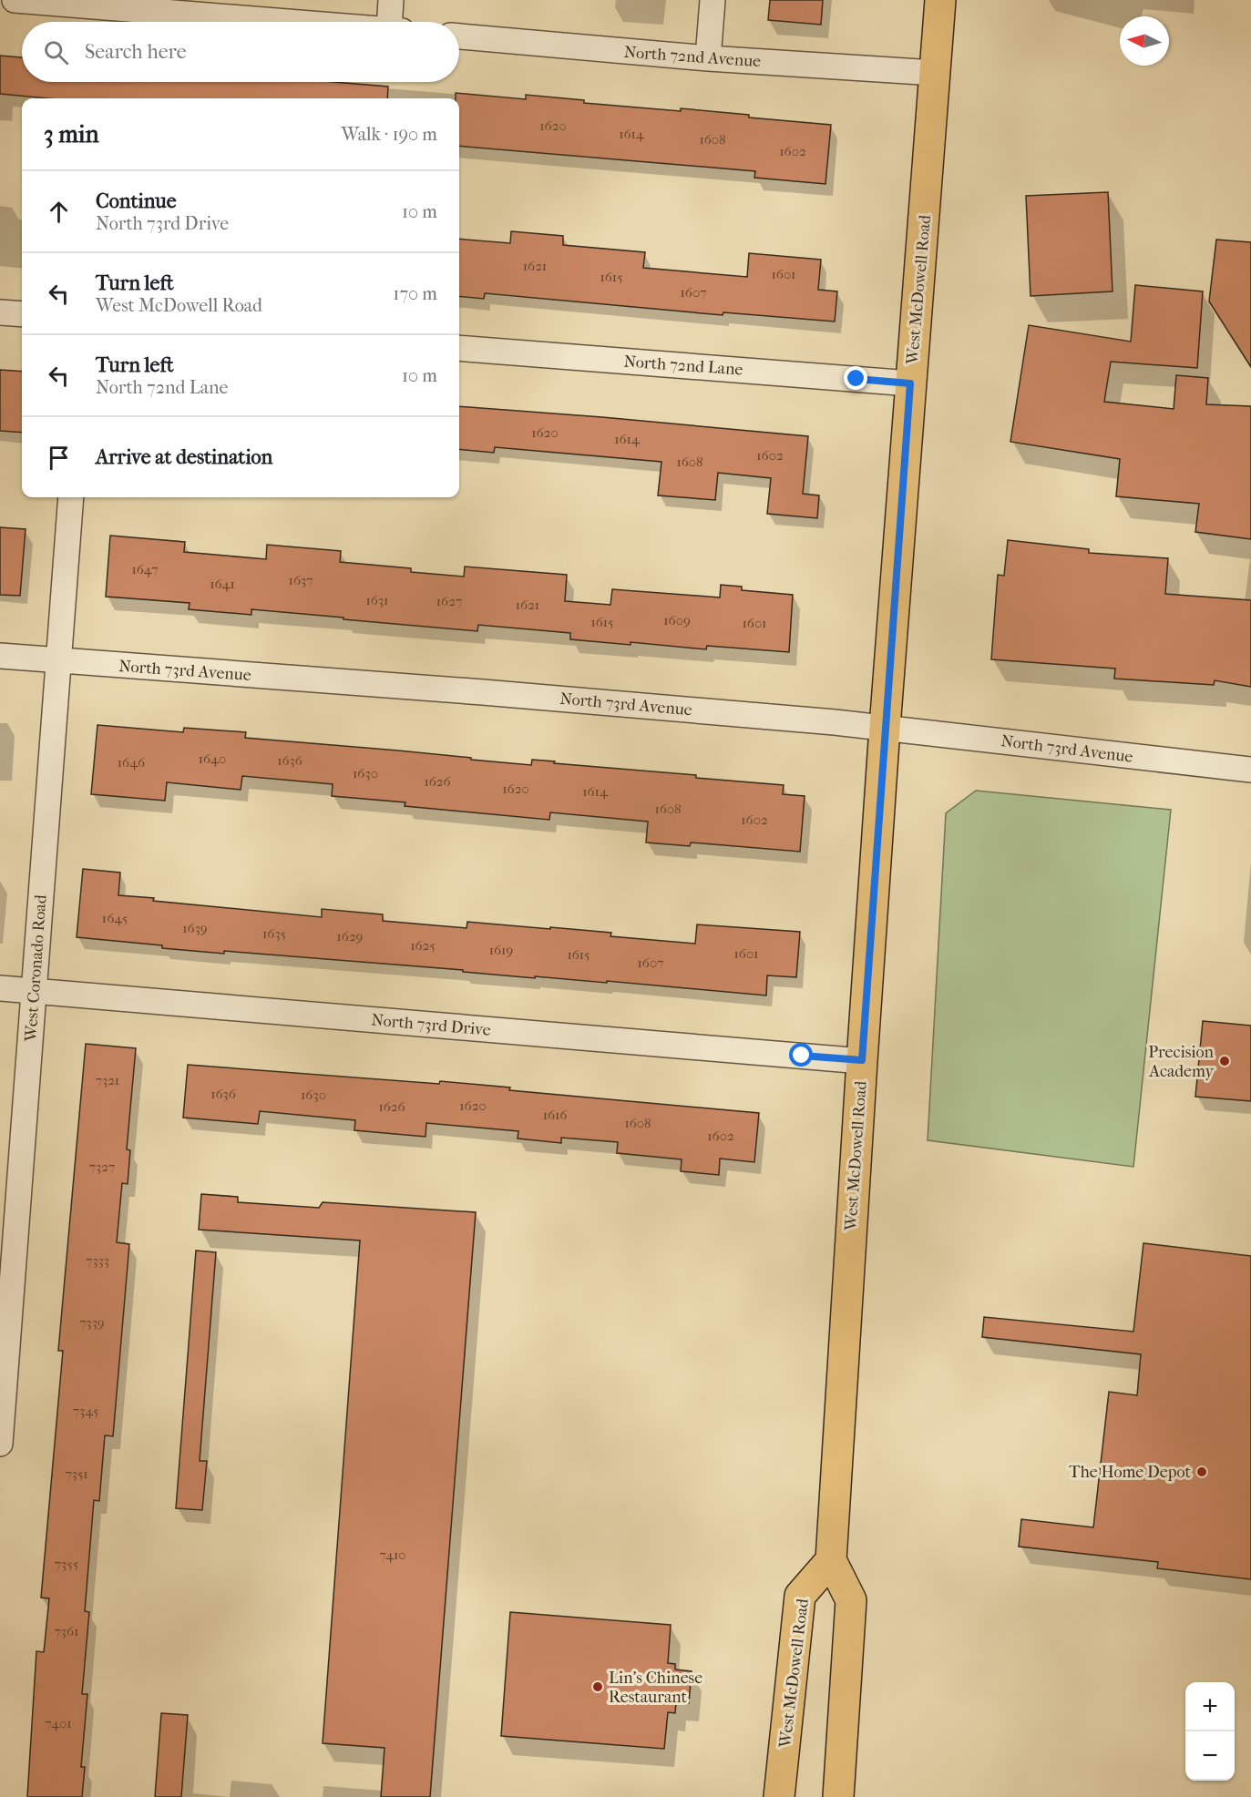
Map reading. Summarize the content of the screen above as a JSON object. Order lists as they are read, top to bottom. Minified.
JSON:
{"streets":{"main road":["West McDowell Road"],"street":["North 72nd Avenue","North 72nd Lane","North 73rd Avenue","West Coronado Road","North 73rd Drive"]},"crossings":[["North 72nd Avenue","West McDowell Road"],["West McDowell Road","North 72nd Lane"],["West McDowell Road","North 73rd Avenue"],["West McDowell Road","North 73rd Drive"],["North 73rd Avenue","West Coronado Road"],["West Coronado Road","North 73rd Drive"]],"places":["Precision Academy","The Home Depot","Lin's Chinese Restaurant"],"house_numbers":["1620","1614","1608","1602","1621","1601","1615","1607","1620","1614","1602","1608","1647","1637","1641","1631","1627","1621","1609","1615","1601","1640","1636","1646","1630","1626","1620","1614","1608","1602","1645","1639","1635","1629","1625","1619","1601","1615","1607","7321","1636","1630","1620","1626","1616","1608","1602","7327","7333","7339","7345","7351","7410","7355","7361","7401"],"north":"left","page":{"search":"Search here","heading":["3 min","Walk · 190 m"],"list":[["Continue","North 73rd Drive","10 m"],["Turn left","West McDowell Road","170 m"],["Turn left","North 72nd Lane","10 m"],"Arrive at destination"],"map_buttons":["+","−"]}}
